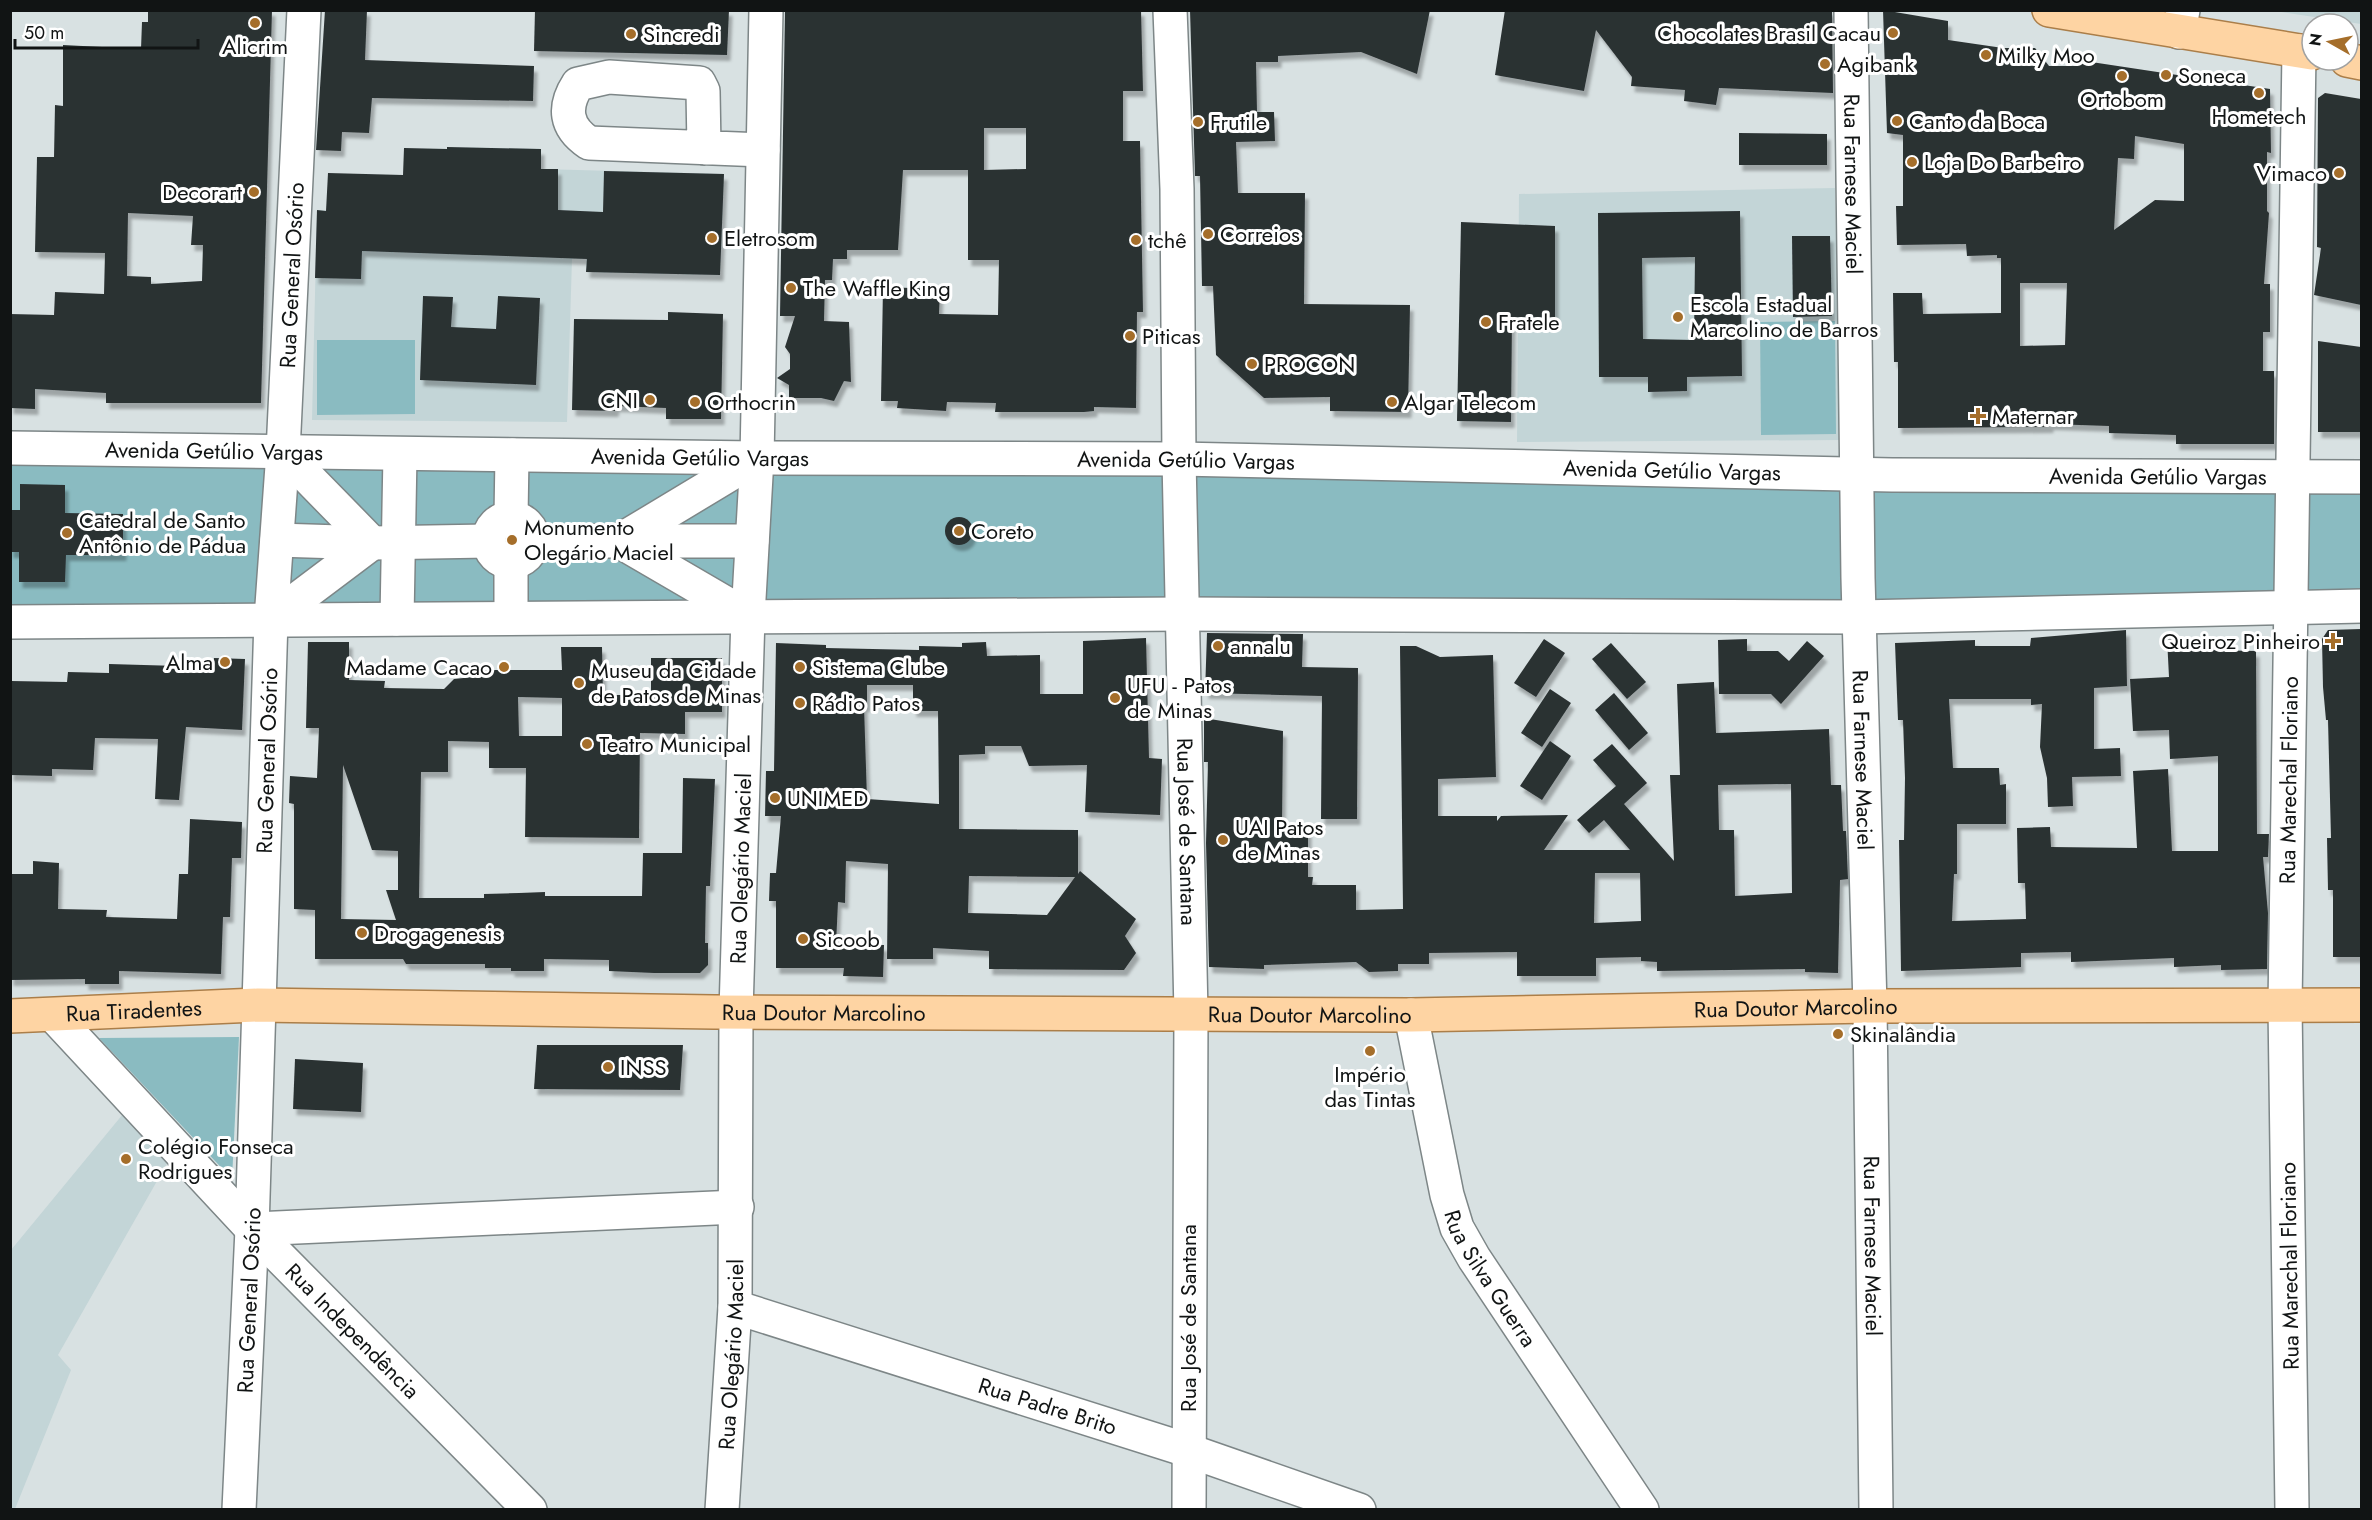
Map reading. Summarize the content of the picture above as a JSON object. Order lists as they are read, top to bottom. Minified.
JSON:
{"streets":{"main road":["Rua Doutor Marcolino","Rua Tiradentes"],"street":["Rua Farnese Maciel","Rua General Osório","Avenida Getúlio Vargas","Rua Marechal Floriano","Rua José de Santana","Rua Olegário Maciel","Rua Silva Guerra","Rua Independência","Rua Padre Brito"]},"crossings":[["Rua Farnese Maciel","Avenida Getúlio Vargas"],["Rua Farnese Maciel","Rua Doutor Marcolino"],["Rua General Osório","Avenida Getúlio Vargas"],["Rua General Osório","Rua Doutor Marcolino"],["Rua General Osório","Rua Tiradentes"],["Rua General Osório","Rua Independência"],["Avenida Getúlio Vargas","Rua Marechal Floriano"],["Avenida Getúlio Vargas","Rua José de Santana"],["Avenida Getúlio Vargas","Rua Olegário Maciel"],["Rua Marechal Floriano","Rua Doutor Marcolino"],["Rua José de Santana","Rua Doutor Marcolino"],["Rua José de Santana","Rua Padre Brito"],["Rua Olegário Maciel","Rua Doutor Marcolino"],["Rua Olegário Maciel","Rua Padre Brito"],["Rua Doutor Marcolino","Rua Tiradentes"],["Rua Doutor Marcolino","Rua Silva Guerra"],["Rua Tiradentes","Rua Independência"]],"places":{"other":["Alicrim","Chocolates Brasil Cacau","Sincredi","Milky Moo","Agibank","Soneca","Ortobom","Hometech","Canto da Boca","Frutile","Loja Do Barbeiro","Vimaco","Decorart","Correios","Eletrosom","tchê","The Waffle King","Escola Estadual Marcolino de Barros","Fratele","Piticas","PROCON","CNI","Orthocrin","Algar Telecom","Coreto","Catedral de Santo Antônio de Pádua","Monumento Olegário Maciel","annalu","Alma","Madame Cacao","Sistema Clube","Museu da Cidade de Patos de Minas","UFU - Patos de Minas","Rádio Patos","Teatro Municipal","UNIMED","UAI Patos de Minas","Drogagenesis","Sicoob","Skinalândia","Império das Tintas","INSS","Colégio Fonseca Rodrigues"],"health":["Maternar","Queiroz Pinheiro"]},"scale_bar":"50 m","north":"left"}
